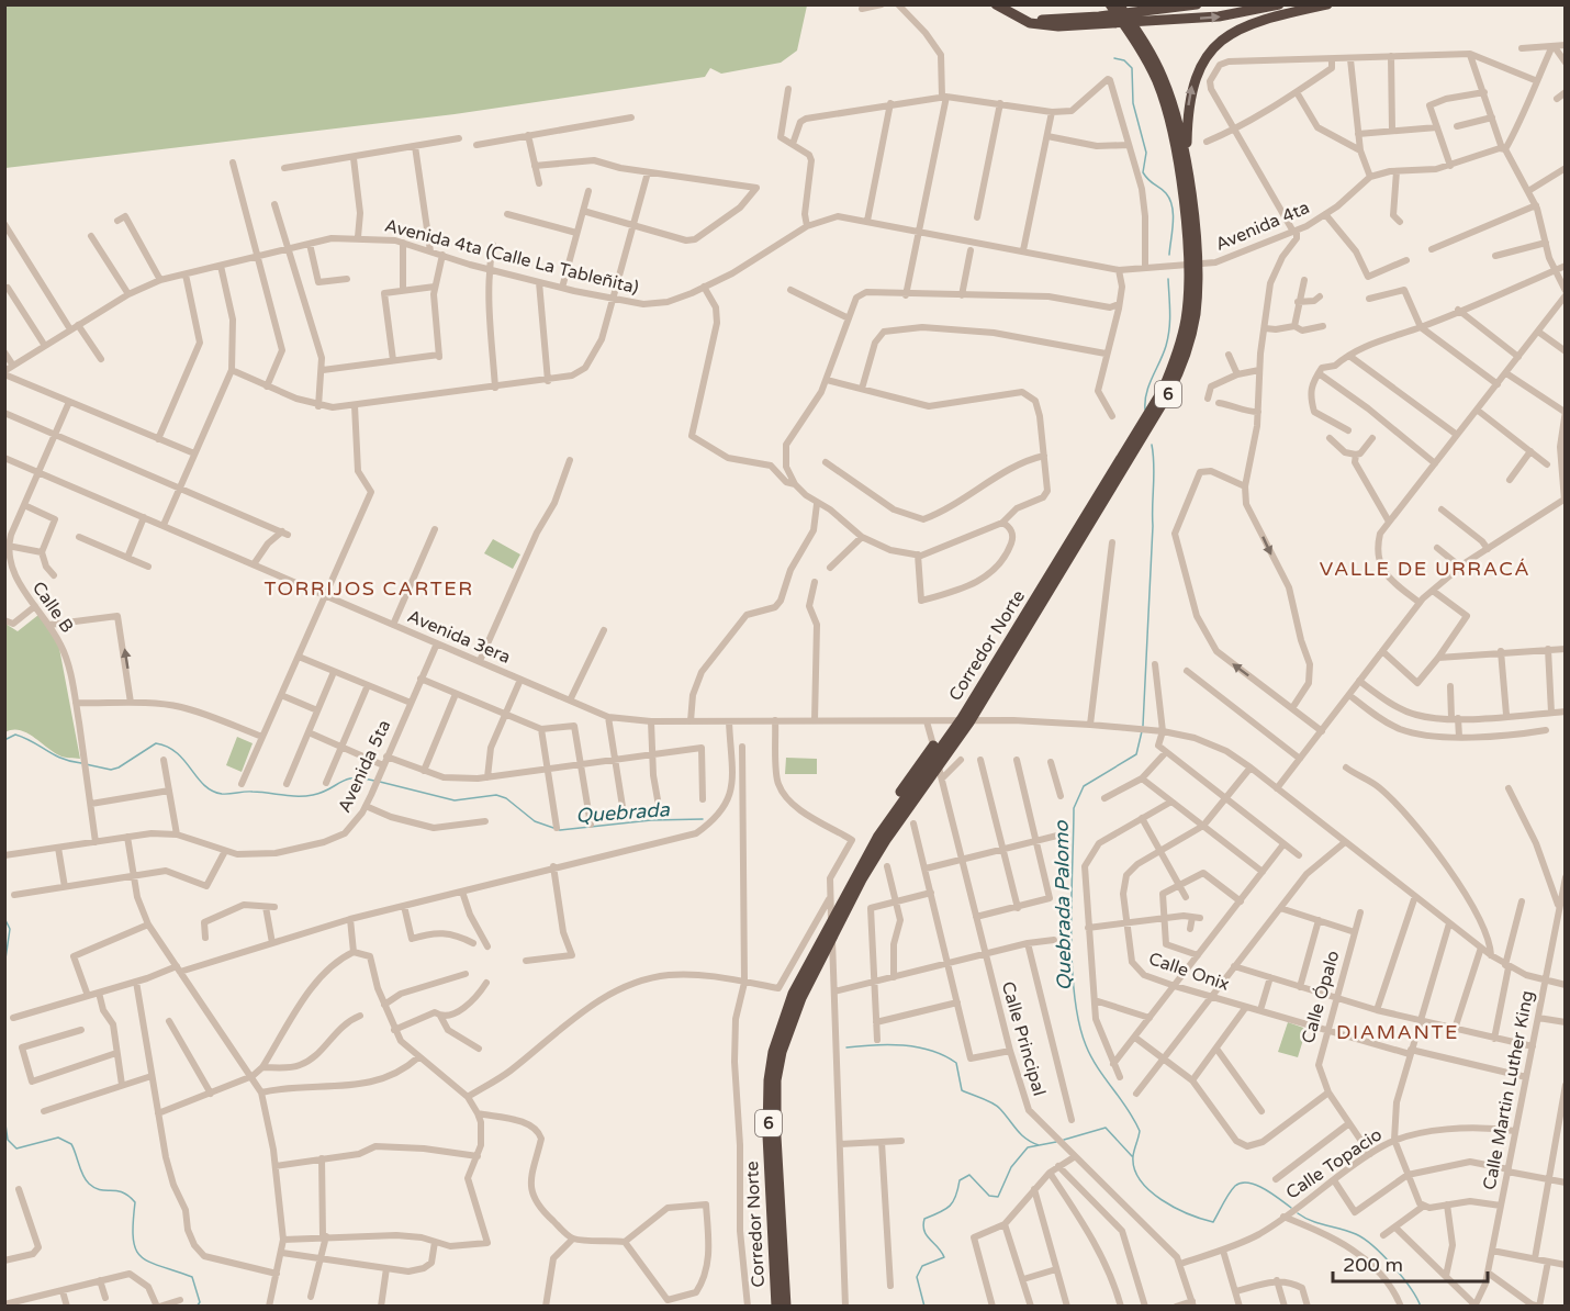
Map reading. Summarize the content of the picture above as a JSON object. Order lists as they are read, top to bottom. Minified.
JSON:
{"streets":{"highway":["6","Corredor Norte"],"street":["Avenida 4ta","Avenida 4ta (Calle La Tableñita)","Calle B","Avenida 3era","Avenida 5ta","Calle Onix","Calle Ópalo","Calle Principal","Calle Martin Luther King","Calle Topacio"]},"crossings":[["Avenida 4ta","Avenida 4ta (Calle La Tableñita)"],["Calle B","Avenida 5ta"],["Avenida 3era","Avenida 5ta"],["Avenida 3era","Calle Onix"],["Avenida 3era","Calle Principal"],["Avenida 3era","Calle Martin Luther King"],["Corredor Norte","Calle Principal"],["Calle Onix","Calle Ópalo"],["Calle Onix","Calle Martin Luther King"],["Calle Ópalo","Calle Topacio"],["Calle Principal","Calle Topacio"],["Calle Martin Luther King","Calle Topacio"]],"districts":["VALLE DE URRACÁ","TORRIJOS CARTER","DIAMANTE"],"water":["Quebrada","Quebrada Palomo"],"scale_bar":"200 m"}
